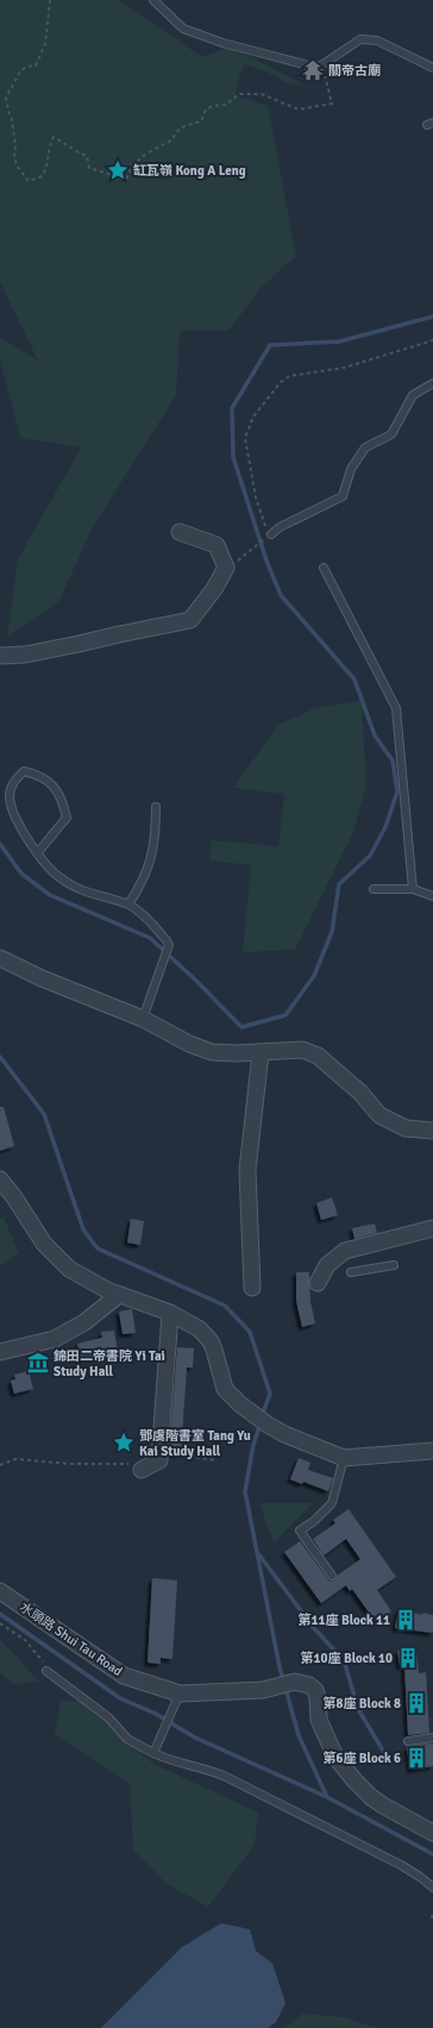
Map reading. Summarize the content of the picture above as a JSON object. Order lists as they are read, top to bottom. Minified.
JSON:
{"streets":{"street":["水頭路 Shui Tau Road"]},"places":{"temple":["關帝古廟"],"place":["缸瓦嶺 Kong A Leng","鄧虞階書室 Tang Yu Kai Study Hall"],"museum":["錦田二帝書院 Yi Tai Study Hall"],"building":["第11座 Block 11","第10座 Block 10","第8座 Block 8","第6座 Block 6"]}}
